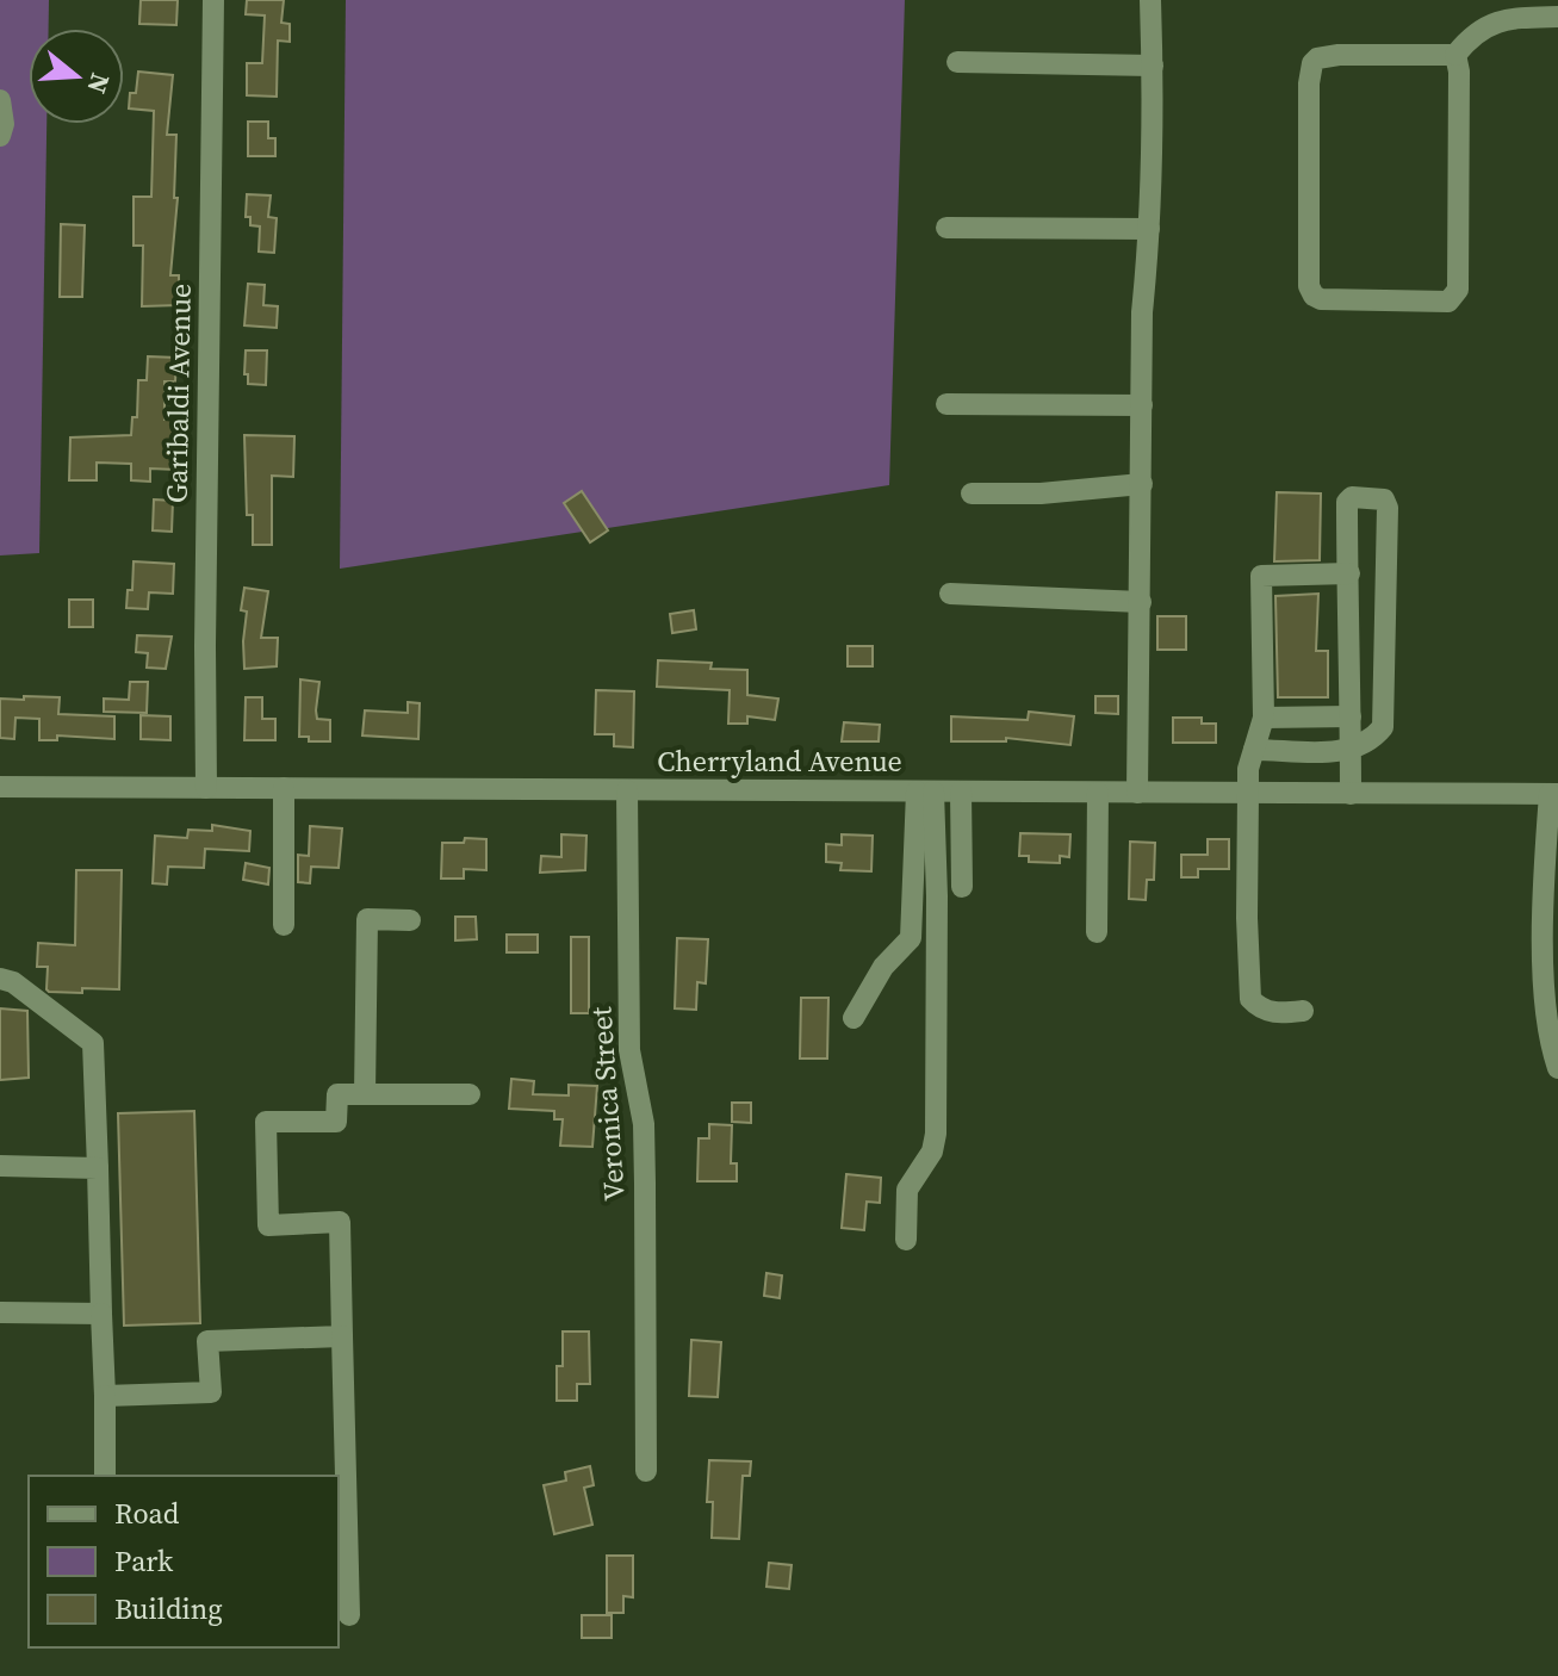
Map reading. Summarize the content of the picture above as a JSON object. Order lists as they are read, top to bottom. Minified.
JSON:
{"streets":{"street":["Garibaldi Avenue","Cherryland Avenue","Veronica Street"]},"crossings":[["Garibaldi Avenue","Cherryland Avenue"],["Cherryland Avenue","Veronica Street"]],"legend":["Road","Park","Building"],"north":"right"}
